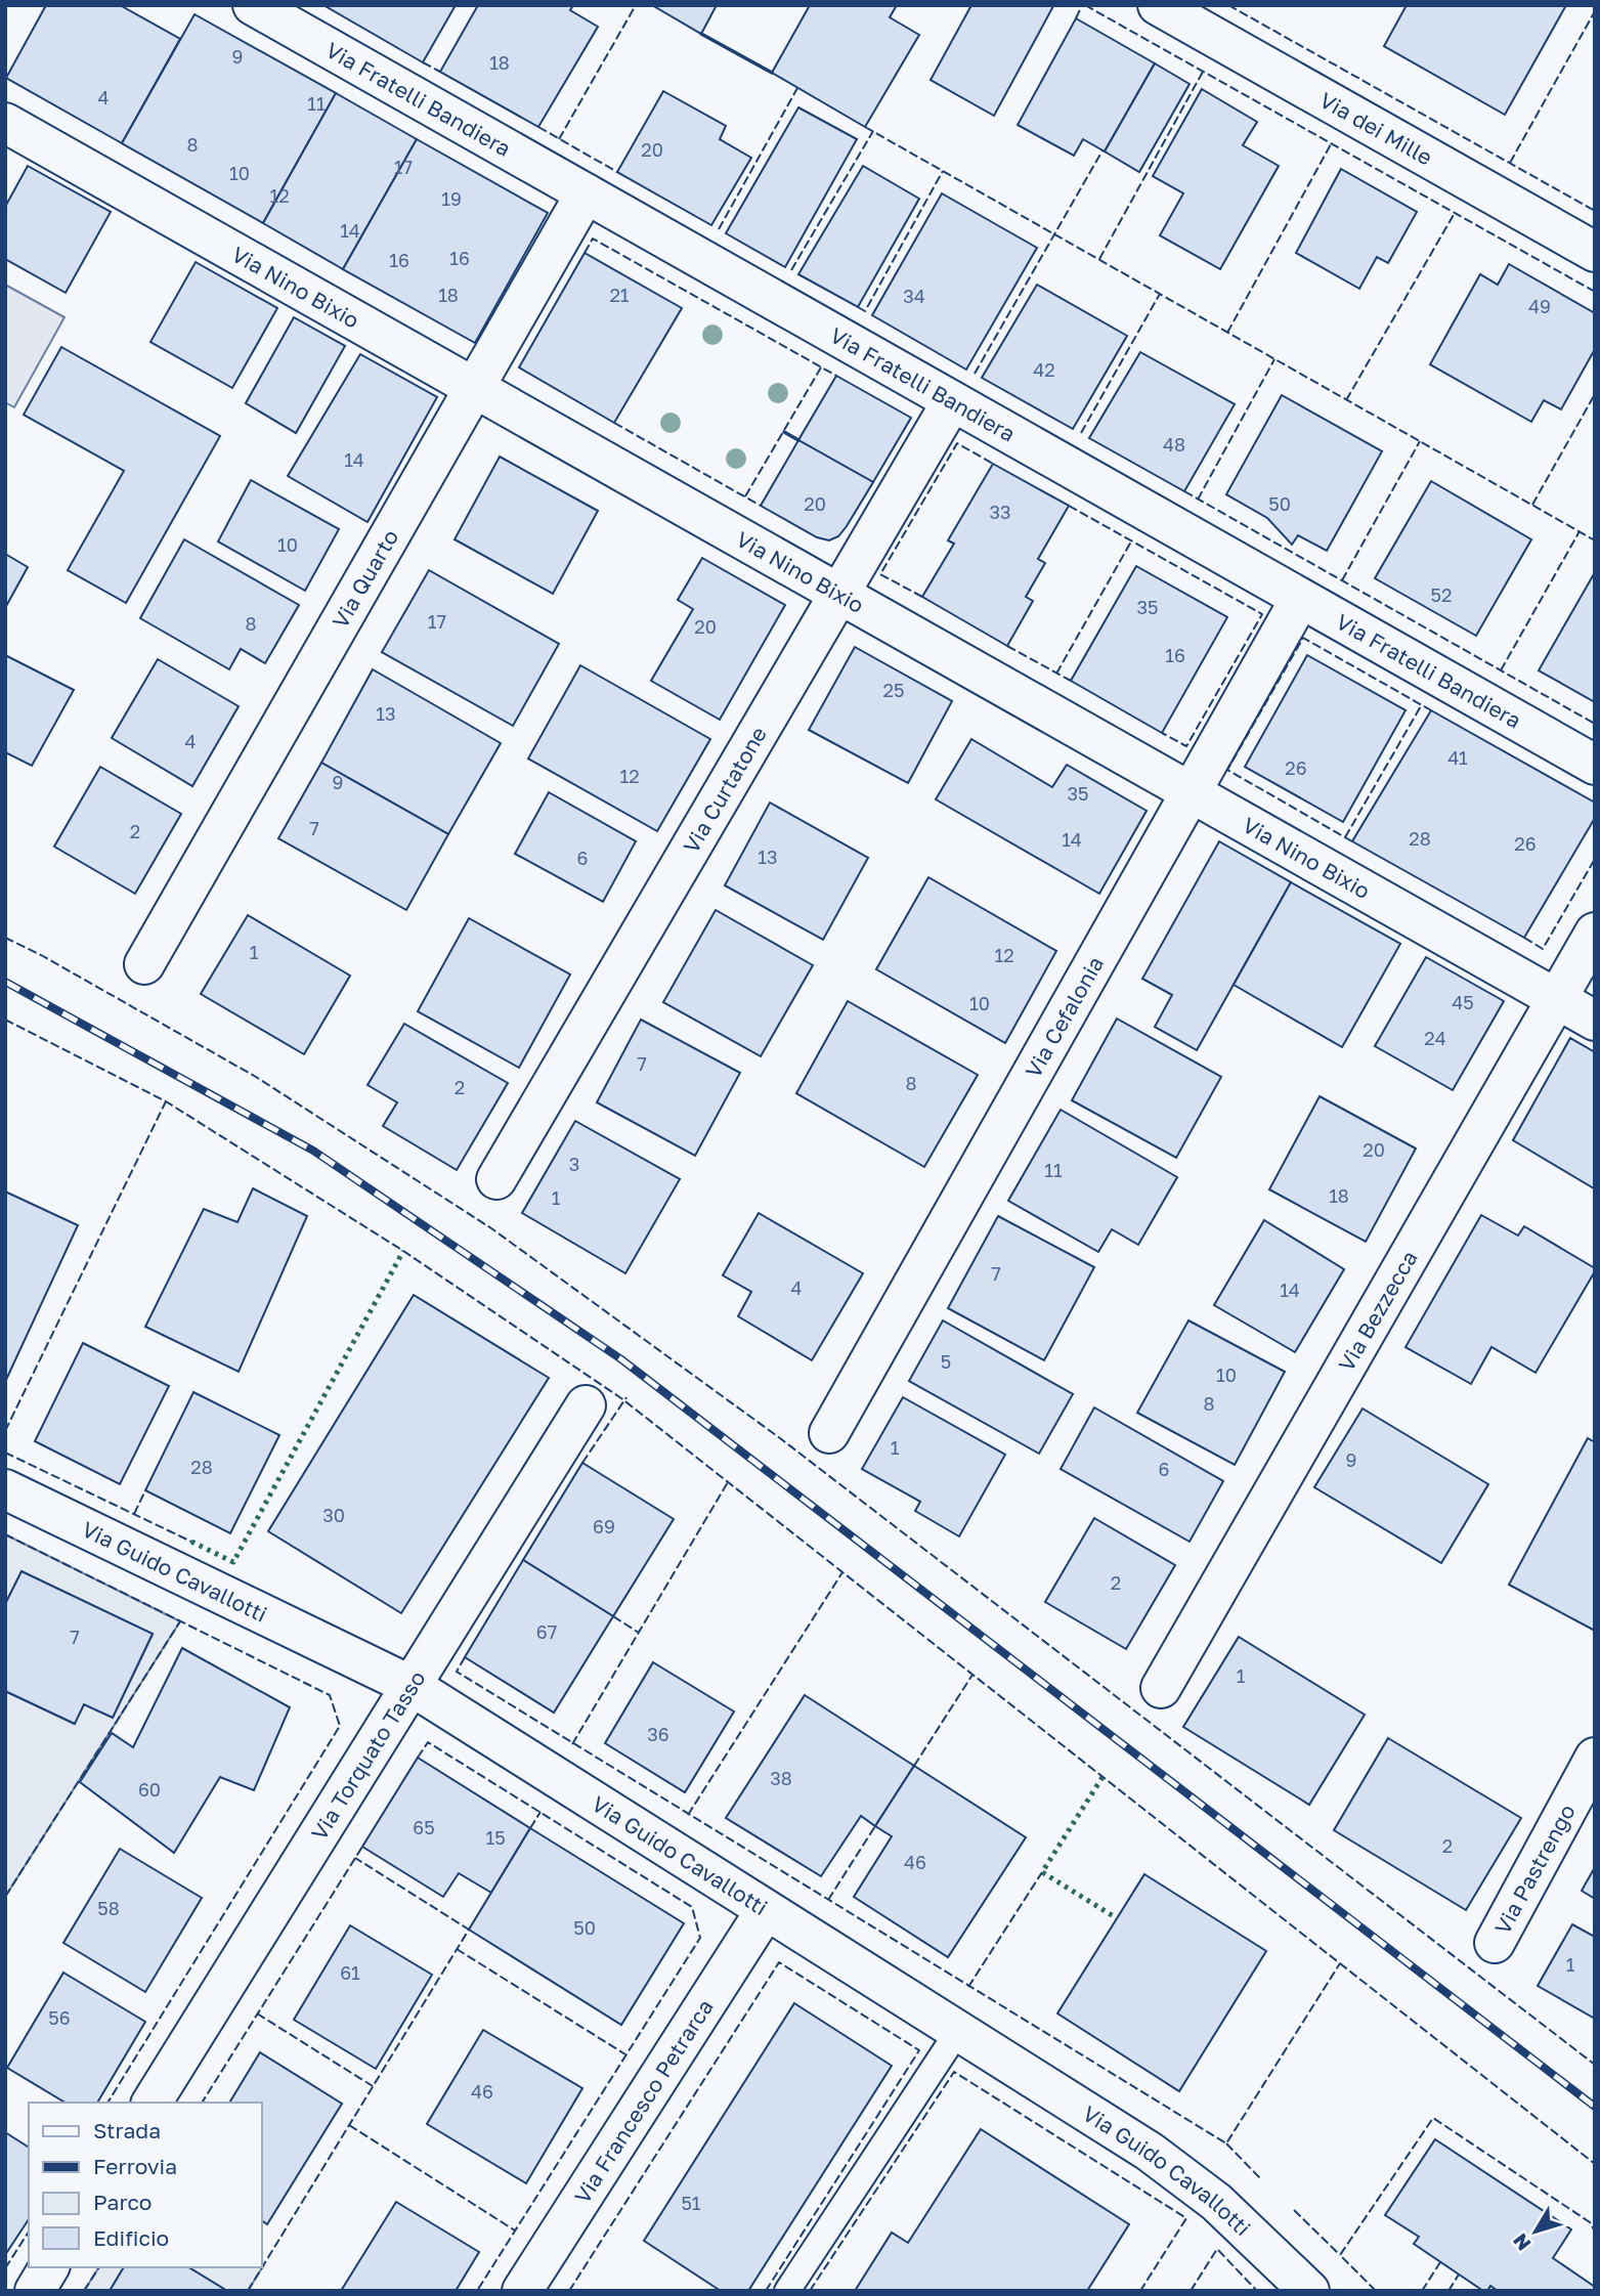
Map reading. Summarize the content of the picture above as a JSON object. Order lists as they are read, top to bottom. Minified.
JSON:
{"streets":{"street":["Via Fratelli Bandiera","Via dei Mille","Via Nino Bixio","Via Quarto","Via Curtatone","Via Cefalonia","Via Bezzecca","Via Guido Cavallotti","Via Torquato Tasso","Via Pastrengo","Via Francesco Petrarca"]},"crossings":[["Via Fratelli Bandiera","Via Quarto"],["Via Fratelli Bandiera","Via Curtatone"],["Via Fratelli Bandiera","Via Cefalonia"],["Via Nino Bixio","Via Quarto"],["Via Nino Bixio","Via Curtatone"],["Via Nino Bixio","Via Cefalonia"],["Via Nino Bixio","Via Bezzecca"],["Via Guido Cavallotti","Via Torquato Tasso"],["Via Guido Cavallotti","Via Francesco Petrarca"]],"house_numbers":["9","18","4","11","8","20","17","10","12","19","14","16","16","18","21","34","49","42","48","14","20","50","33","10","52","35","17","8","20","16","25","13","4","41","26","12","9","35","7","2","28","14","26","13","6","1","12","45","10","24","7","8","2","20","3","11","18","1","7","4","14","5","10","8","1","9","28","6","30","69","2","67","7","1","36","38","60","65","15","2","46","58","50","1","61","56","46","51"],"legend":["Strada","Ferrovia","Parco","Edificio"],"north":"bottom left"}
